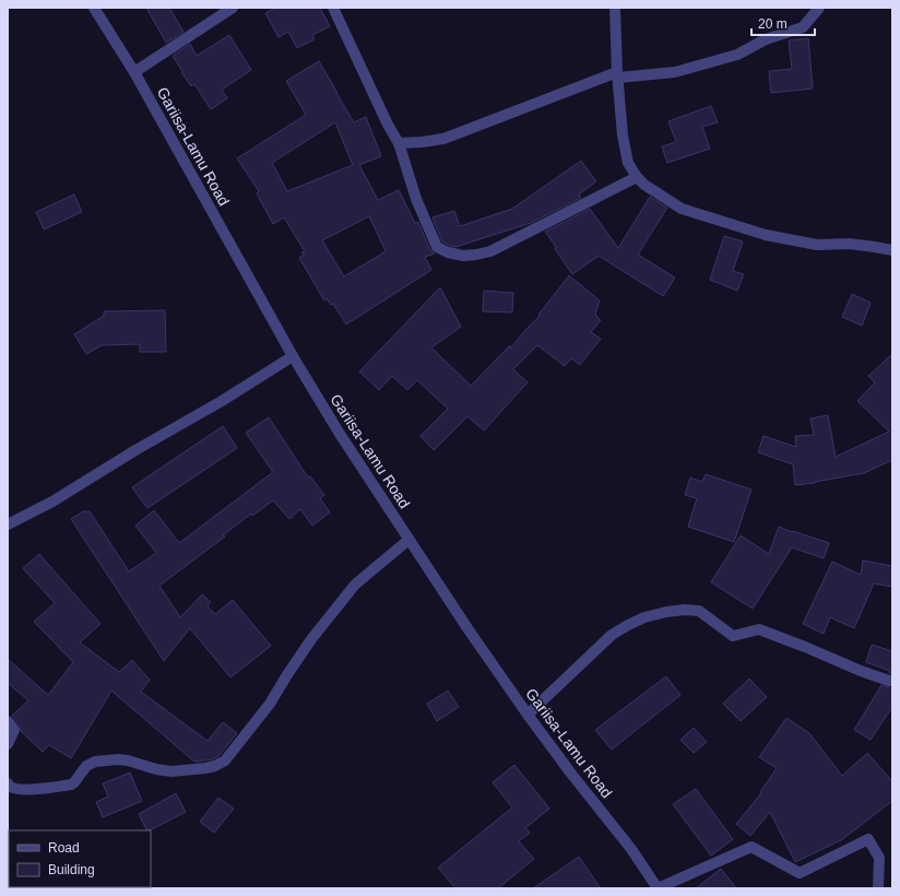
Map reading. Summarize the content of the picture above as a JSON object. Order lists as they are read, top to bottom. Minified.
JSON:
{"streets":{"street":["Gariisa-Lamu Road"]},"legend":["Road","Building"],"scale_bar":"20 m"}
